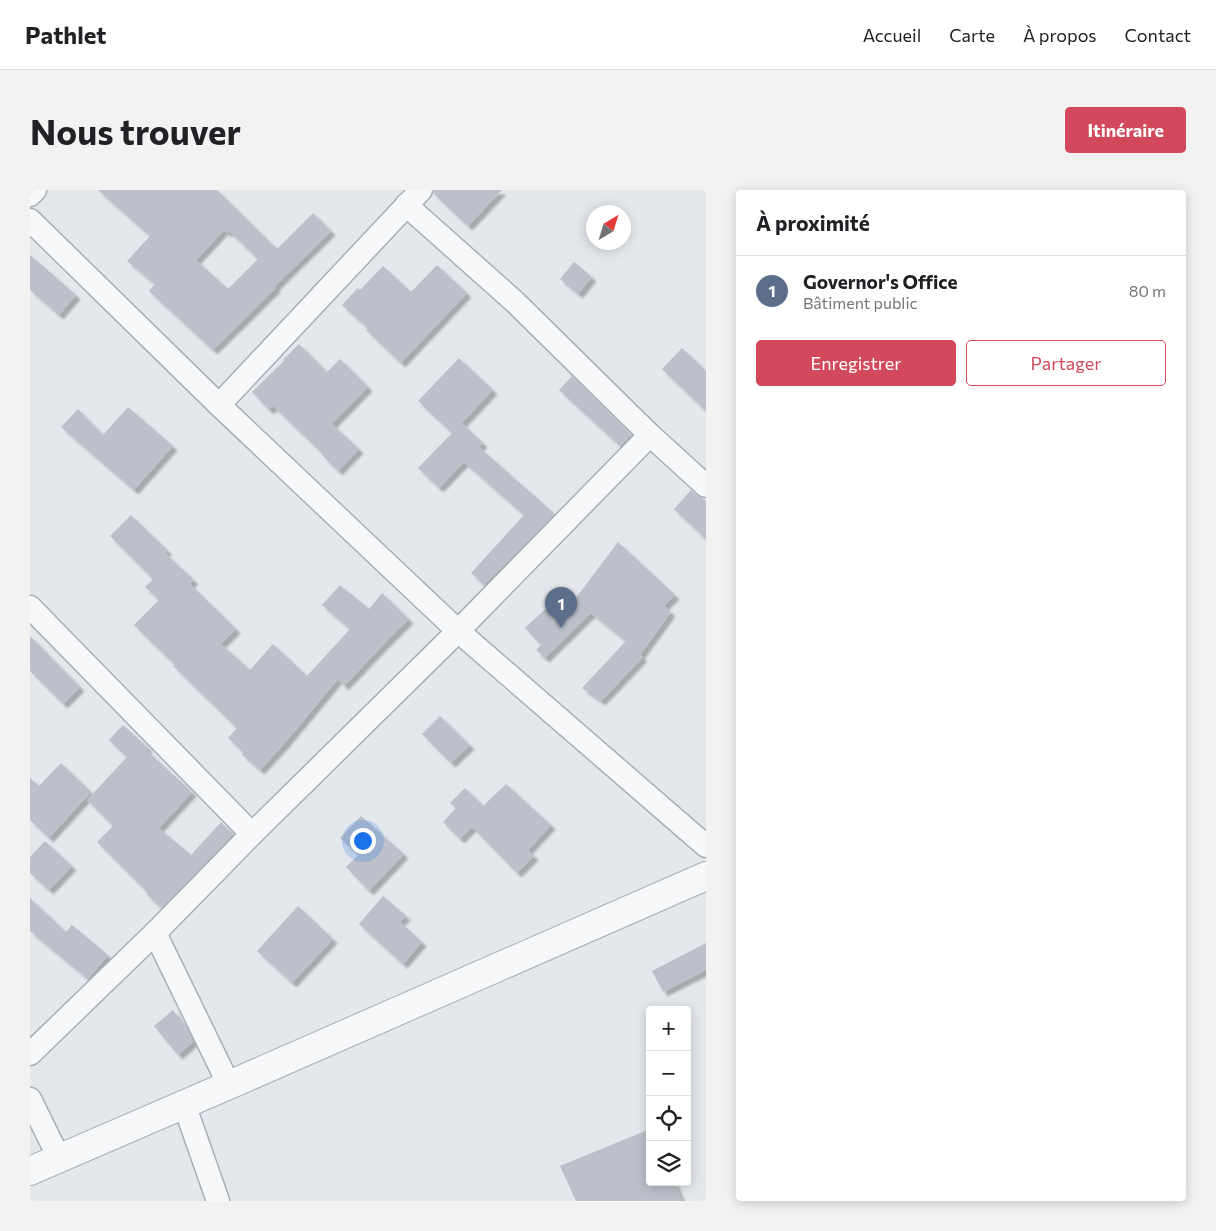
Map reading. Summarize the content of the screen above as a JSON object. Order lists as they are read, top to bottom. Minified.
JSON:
{"north":"top right","page":{"header":"Pathlet","nav":["Accueil","Carte","À propos","Contact"],"buttons":["Itinéraire",["Enregistrer","Partager"]],"title":"Nous trouver","heading":"À proximité","list":[{"mark":"1","name":"Governor's Office","note":"Bâtiment public","value":"80 m"}],"pins":"1","map_buttons":["+","−"]}}
